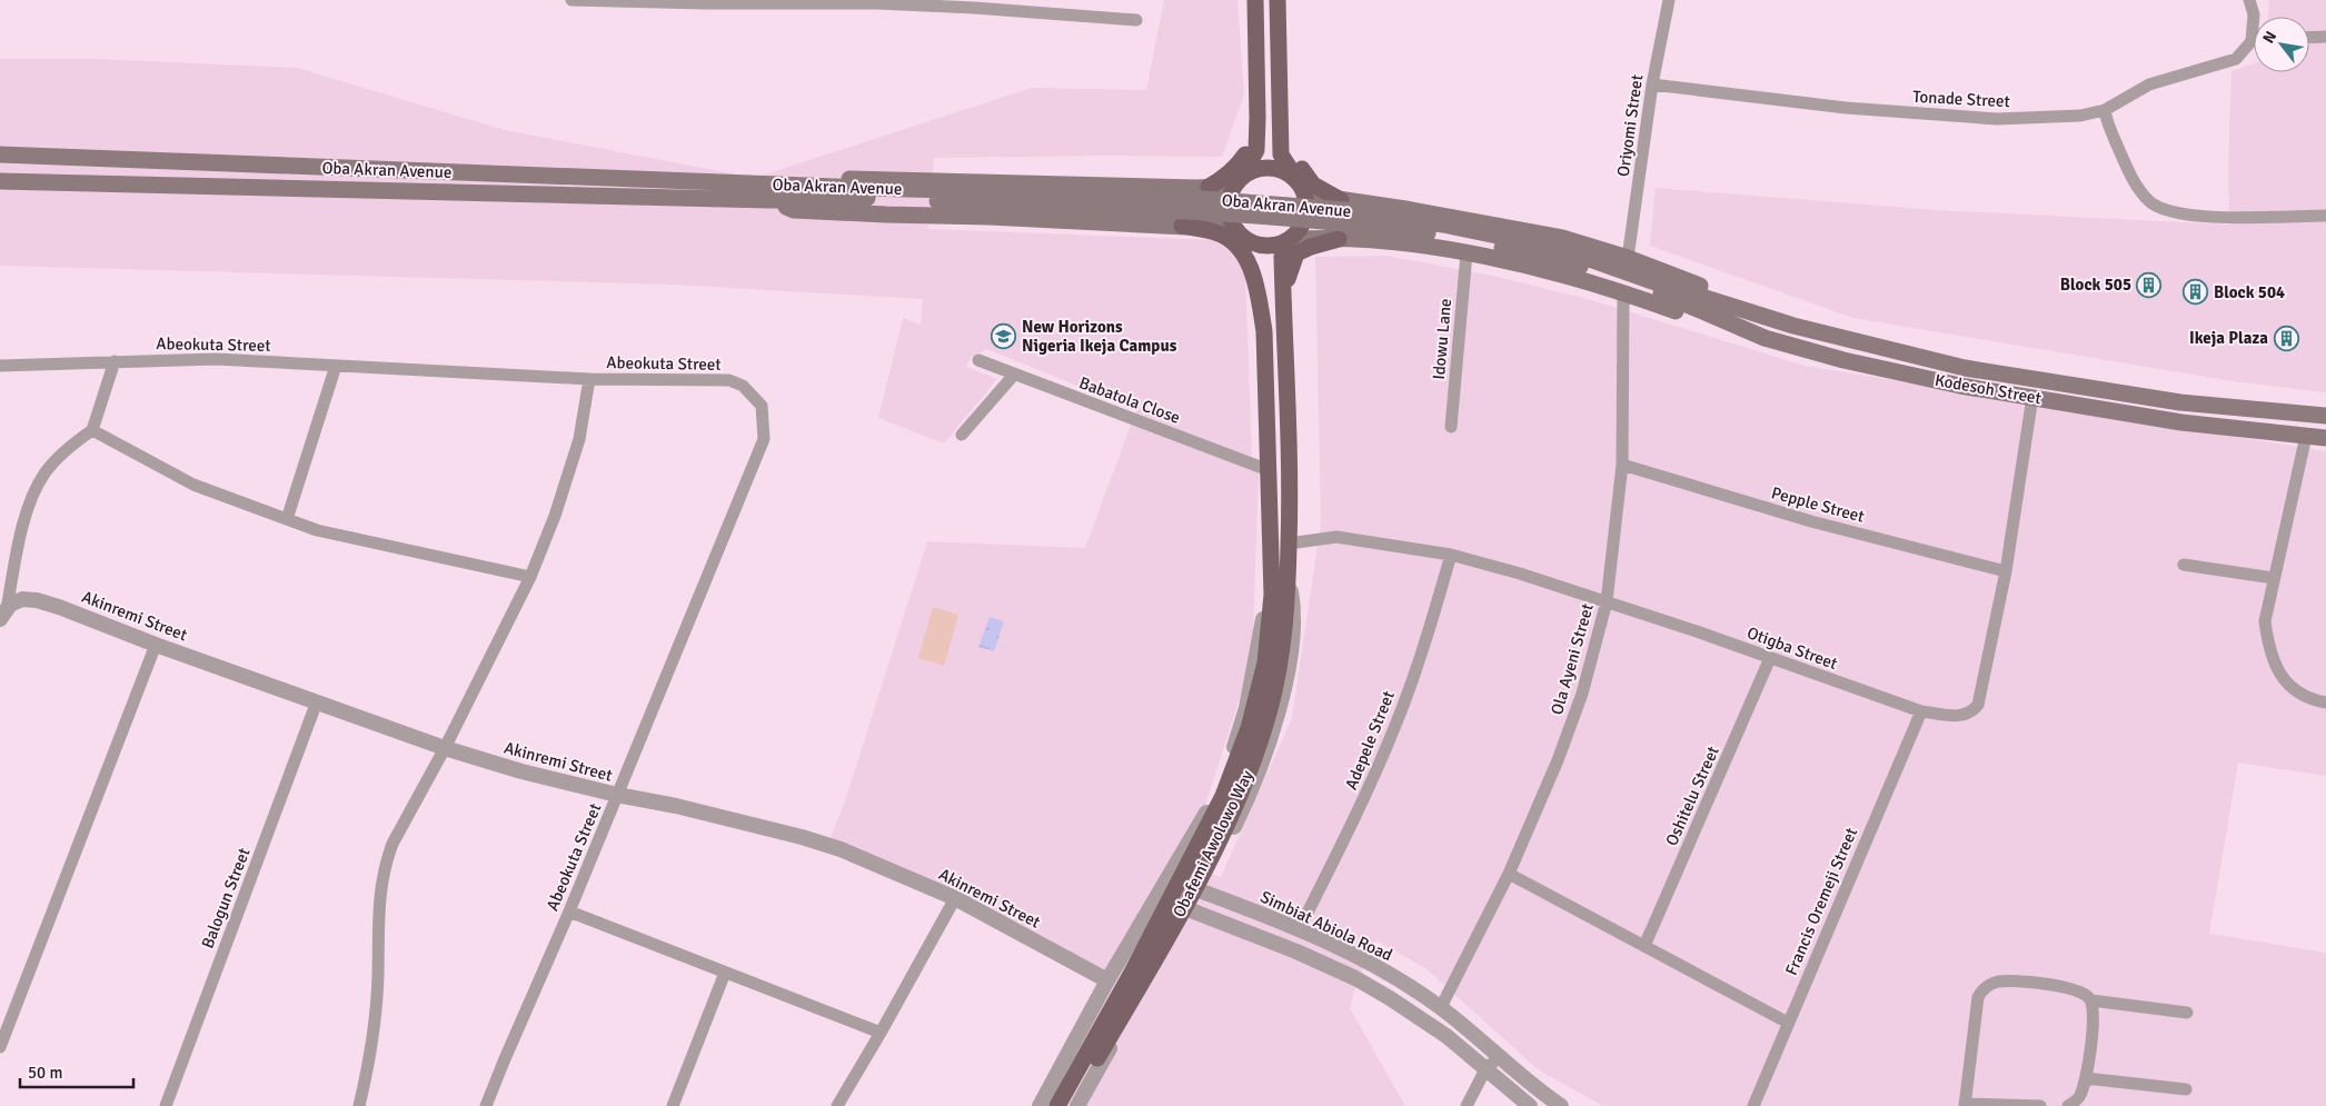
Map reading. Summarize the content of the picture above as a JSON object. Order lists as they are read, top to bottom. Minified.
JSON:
{"streets":{"main road":["Oba Akran Avenue","Kodesoh Street","Obafemi Awolowo Way"],"street":["Tonade Street","Oriyomi Street","Idowu Lane","Abeokuta Street","Babatola Close","Pepple Street","Akinremi Street","Otigba Street","Ola Ayeni Street","Adepele Street","Oshitelu Street","Balogun Street","Francis Oremeji Street","Simbiat Abiola Road"]},"crossings":[["Tonade Street","Oriyomi Street"],["Oba Akran Avenue","Kodesoh Street"],["Abeokuta Street","Akinremi Street"],["Kodesoh Street","Otigba Street"],["Babatola Close","Obafemi Awolowo Way"],["Pepple Street","Otigba Street"],["Pepple Street","Ola Ayeni Street"],["Akinremi Street","Balogun Street"],["Otigba Street","Ola Ayeni Street"],["Otigba Street","Adepele Street"],["Otigba Street","Oshitelu Street"],["Otigba Street","Obafemi Awolowo Way"],["Otigba Street","Francis Oremeji Street"],["Ola Ayeni Street","Simbiat Abiola Road"],["Adepele Street","Simbiat Abiola Road"]],"places":{"building":["Block 505","Block 504","Ikeja Plaza"],"school or university":["New Horizons Nigeria Ikeja Campus"]},"scale_bar":"50 m","north":"top left"}
